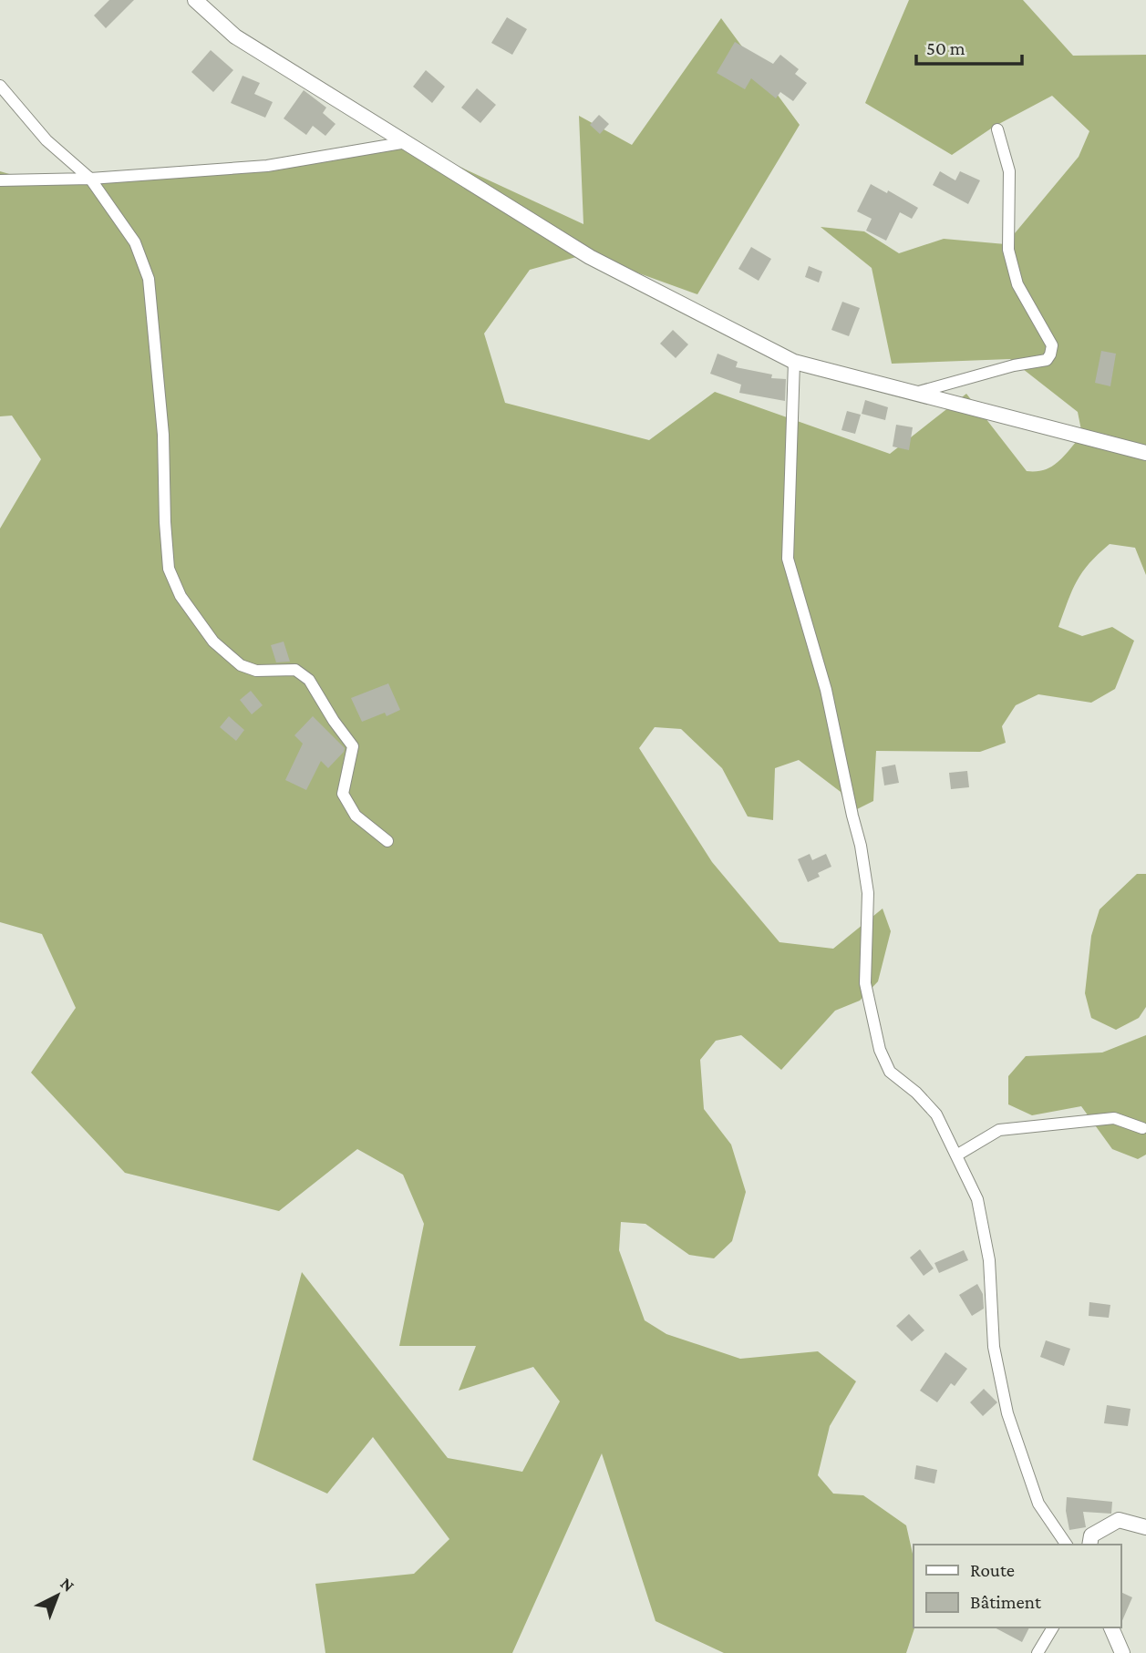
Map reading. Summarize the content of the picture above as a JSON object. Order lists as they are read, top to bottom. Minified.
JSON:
{"legend":["Route","Bâtiment"],"scale_bar":"50 m","north":"top right"}
